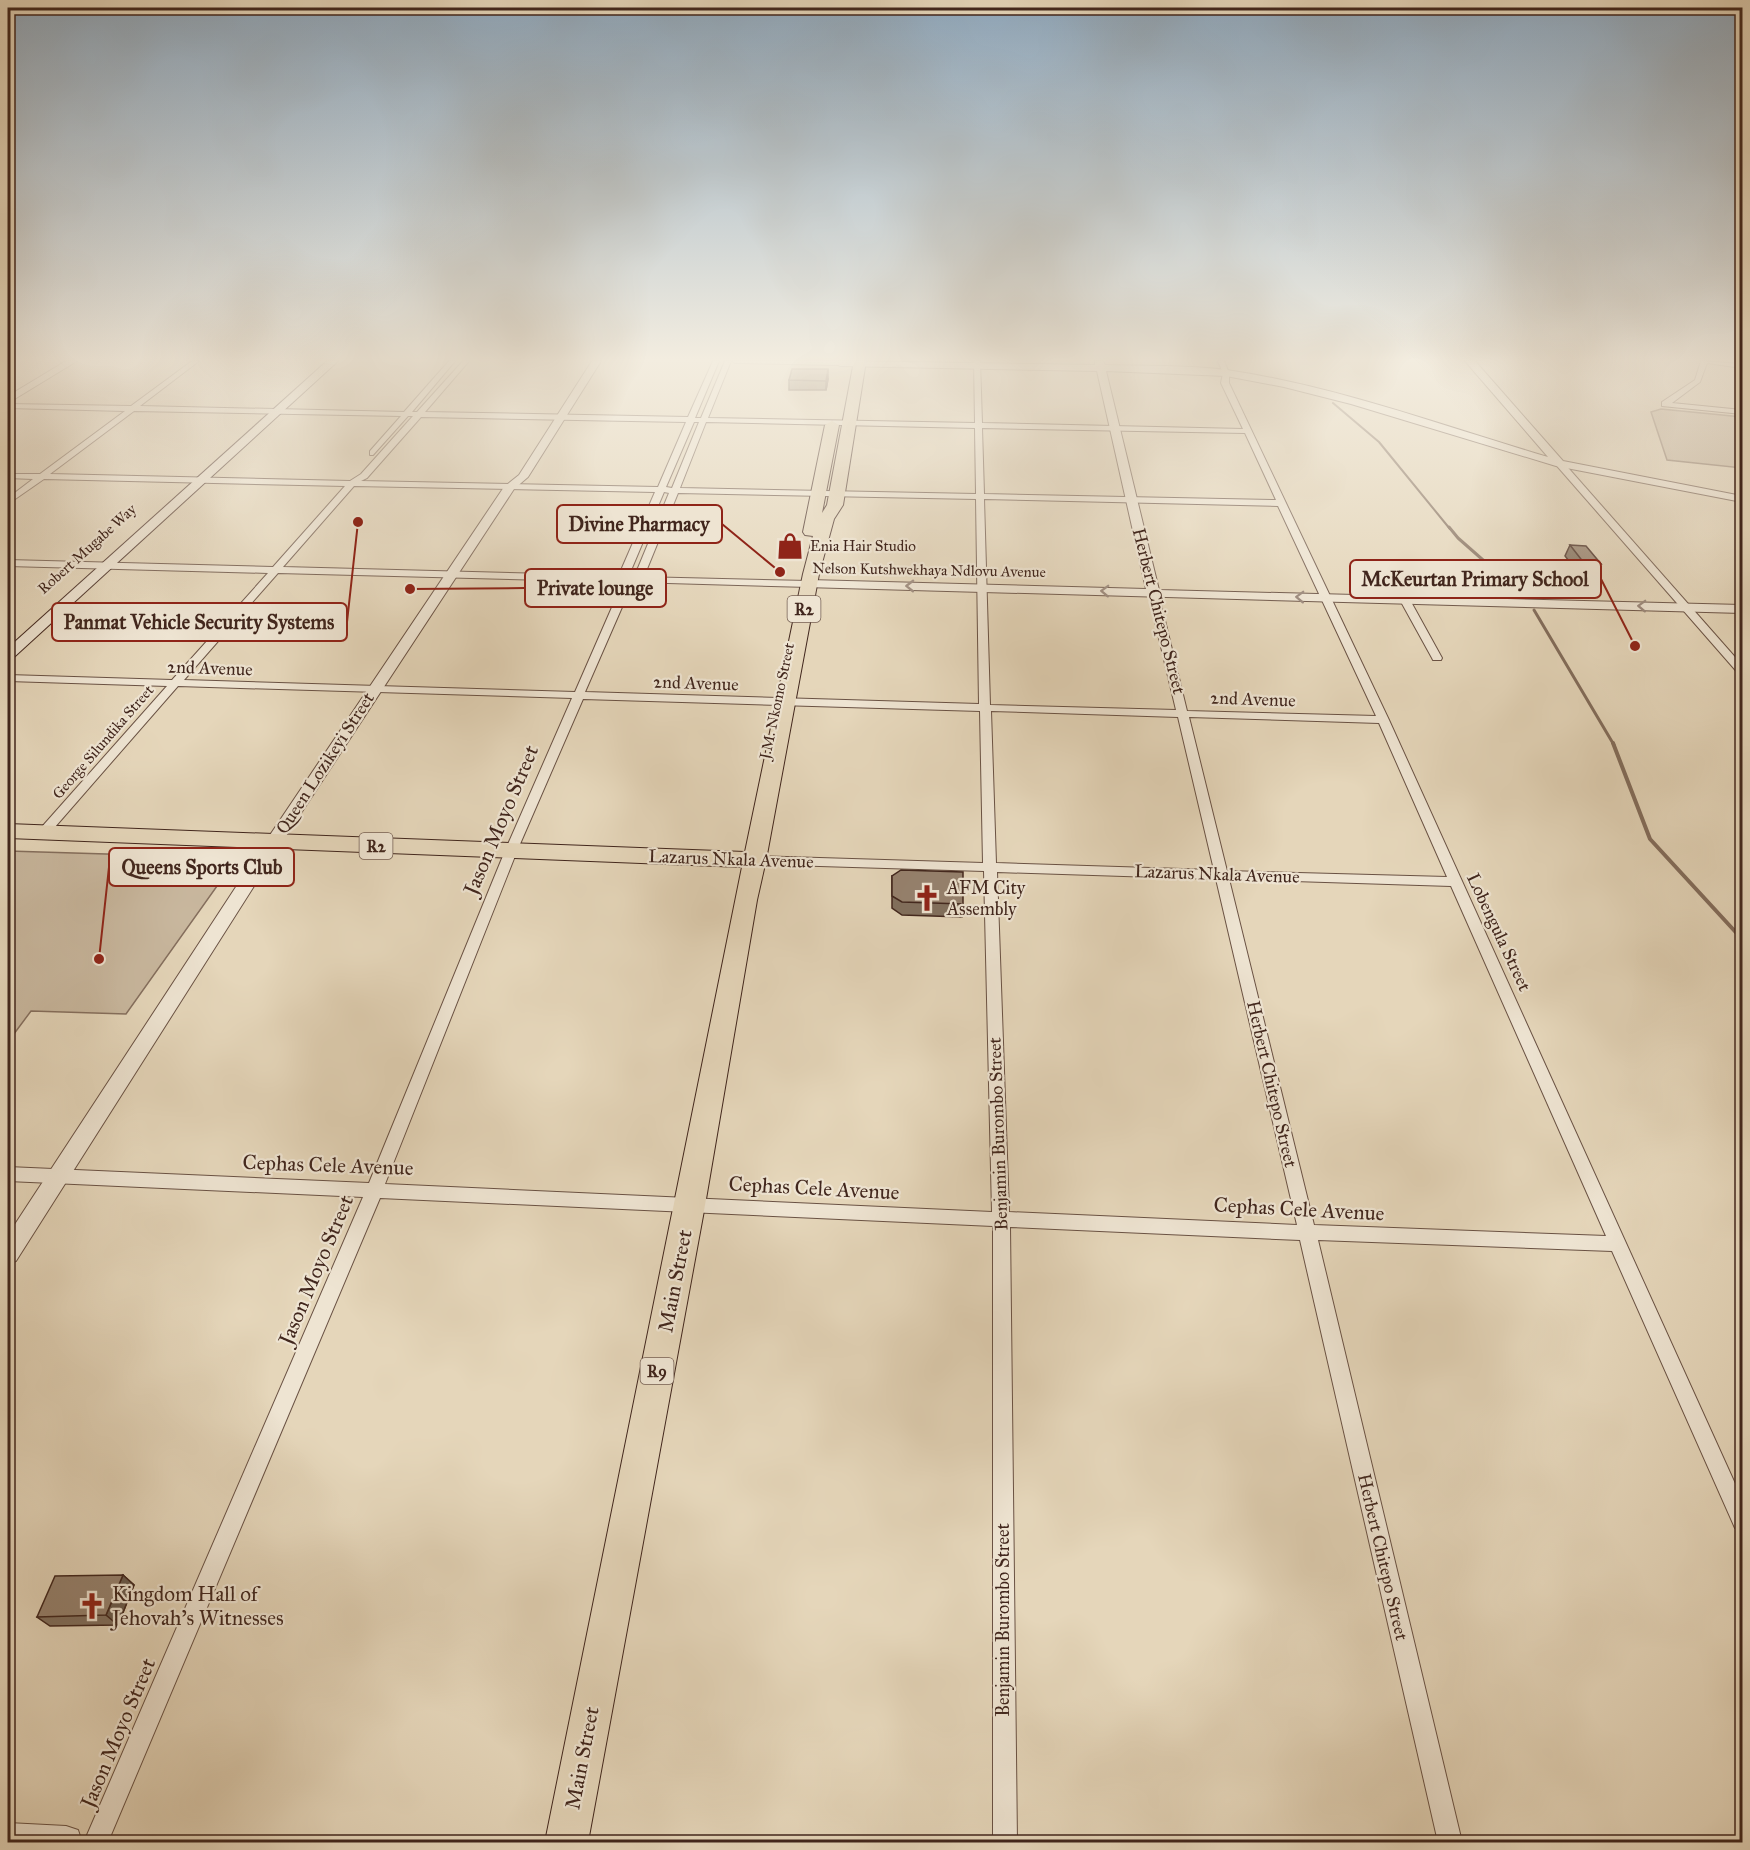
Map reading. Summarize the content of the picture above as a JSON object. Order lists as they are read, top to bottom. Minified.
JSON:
{"streets":{"highway":["R2","J.M. Nkomo Street","Lazarus Nkala Avenue","Main Street","R9"],"main road":["Robert Mugabe Way"],"street":["Nelson Kutshwekhaya Ndlovu Avenue","Herbert Chitepo Street","2nd Avenue","George Silundika Street","Queen Lozikeyi Street","Jason Moyo Street","Lobengula Street","Benjamin Burombo Street","Cephas Cele Avenue"]},"crossings":[["Robert Mugabe Way","Nelson Kutshwekhaya Ndlovu Avenue"],["Nelson Kutshwekhaya Ndlovu Avenue","Herbert Chitepo Street"],["Nelson Kutshwekhaya Ndlovu Avenue","J.M. Nkomo Street"],["Nelson Kutshwekhaya Ndlovu Avenue","George Silundika Street"],["Nelson Kutshwekhaya Ndlovu Avenue","Queen Lozikeyi Street"],["Nelson Kutshwekhaya Ndlovu Avenue","Jason Moyo Street"],["Nelson Kutshwekhaya Ndlovu Avenue","Lobengula Street"],["Nelson Kutshwekhaya Ndlovu Avenue","Benjamin Burombo Street"],["Herbert Chitepo Street","2nd Avenue"],["Herbert Chitepo Street","Lazarus Nkala Avenue"],["Herbert Chitepo Street","Cephas Cele Avenue"],["2nd Avenue","J.M. Nkomo Street"],["2nd Avenue","George Silundika Street"],["2nd Avenue","Queen Lozikeyi Street"],["2nd Avenue","Jason Moyo Street"],["2nd Avenue","Lobengula Street"],["2nd Avenue","Benjamin Burombo Street"],["J.M. Nkomo Street","Lazarus Nkala Avenue"],["J.M. Nkomo Street","Main Street"],["George Silundika Street","Lazarus Nkala Avenue"],["Queen Lozikeyi Street","Lazarus Nkala Avenue"],["Queen Lozikeyi Street","Cephas Cele Avenue"],["Jason Moyo Street","Lazarus Nkala Avenue"],["Jason Moyo Street","Cephas Cele Avenue"],["Lazarus Nkala Avenue","Lobengula Street"],["Lazarus Nkala Avenue","Benjamin Burombo Street"],["Lazarus Nkala Avenue","Main Street"],["Lobengula Street","Cephas Cele Avenue"],["Benjamin Burombo Street","Cephas Cele Avenue"],["Cephas Cele Avenue","Main Street"]],"places":{"other":["Panmat Vehicle Security Systems","Divine Pharmacy","Private lounge","McKeurtan Primary School","Queens Sports Club"],"shop":["Enia Hair Studio"],"church":["AFM City Assembly","Kingdom Hall of Jehovah's Witnesses"]}}
